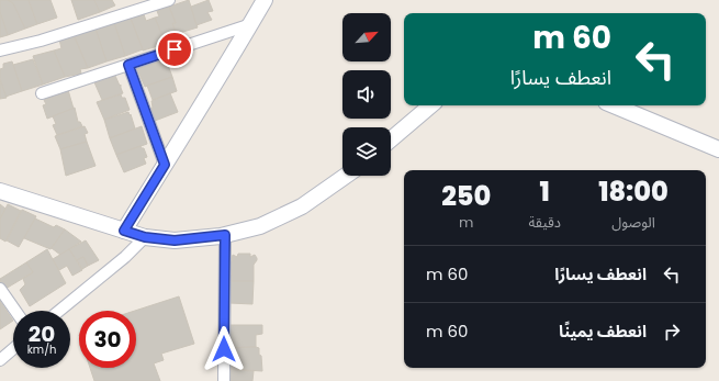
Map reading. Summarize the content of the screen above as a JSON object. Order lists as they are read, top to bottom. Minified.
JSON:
{"north":"top right","page":{"turn":["60 m","انعطف يسارًا"],"eta":["18:00","الوصول","1","دقيقة","250","m"],"list":[{"name":"انعطف يسارًا","value":"60 m"},{"name":"انعطف يمينًا","value":"60 m"}],"speed":"20 km/h","limit":"30"}}
